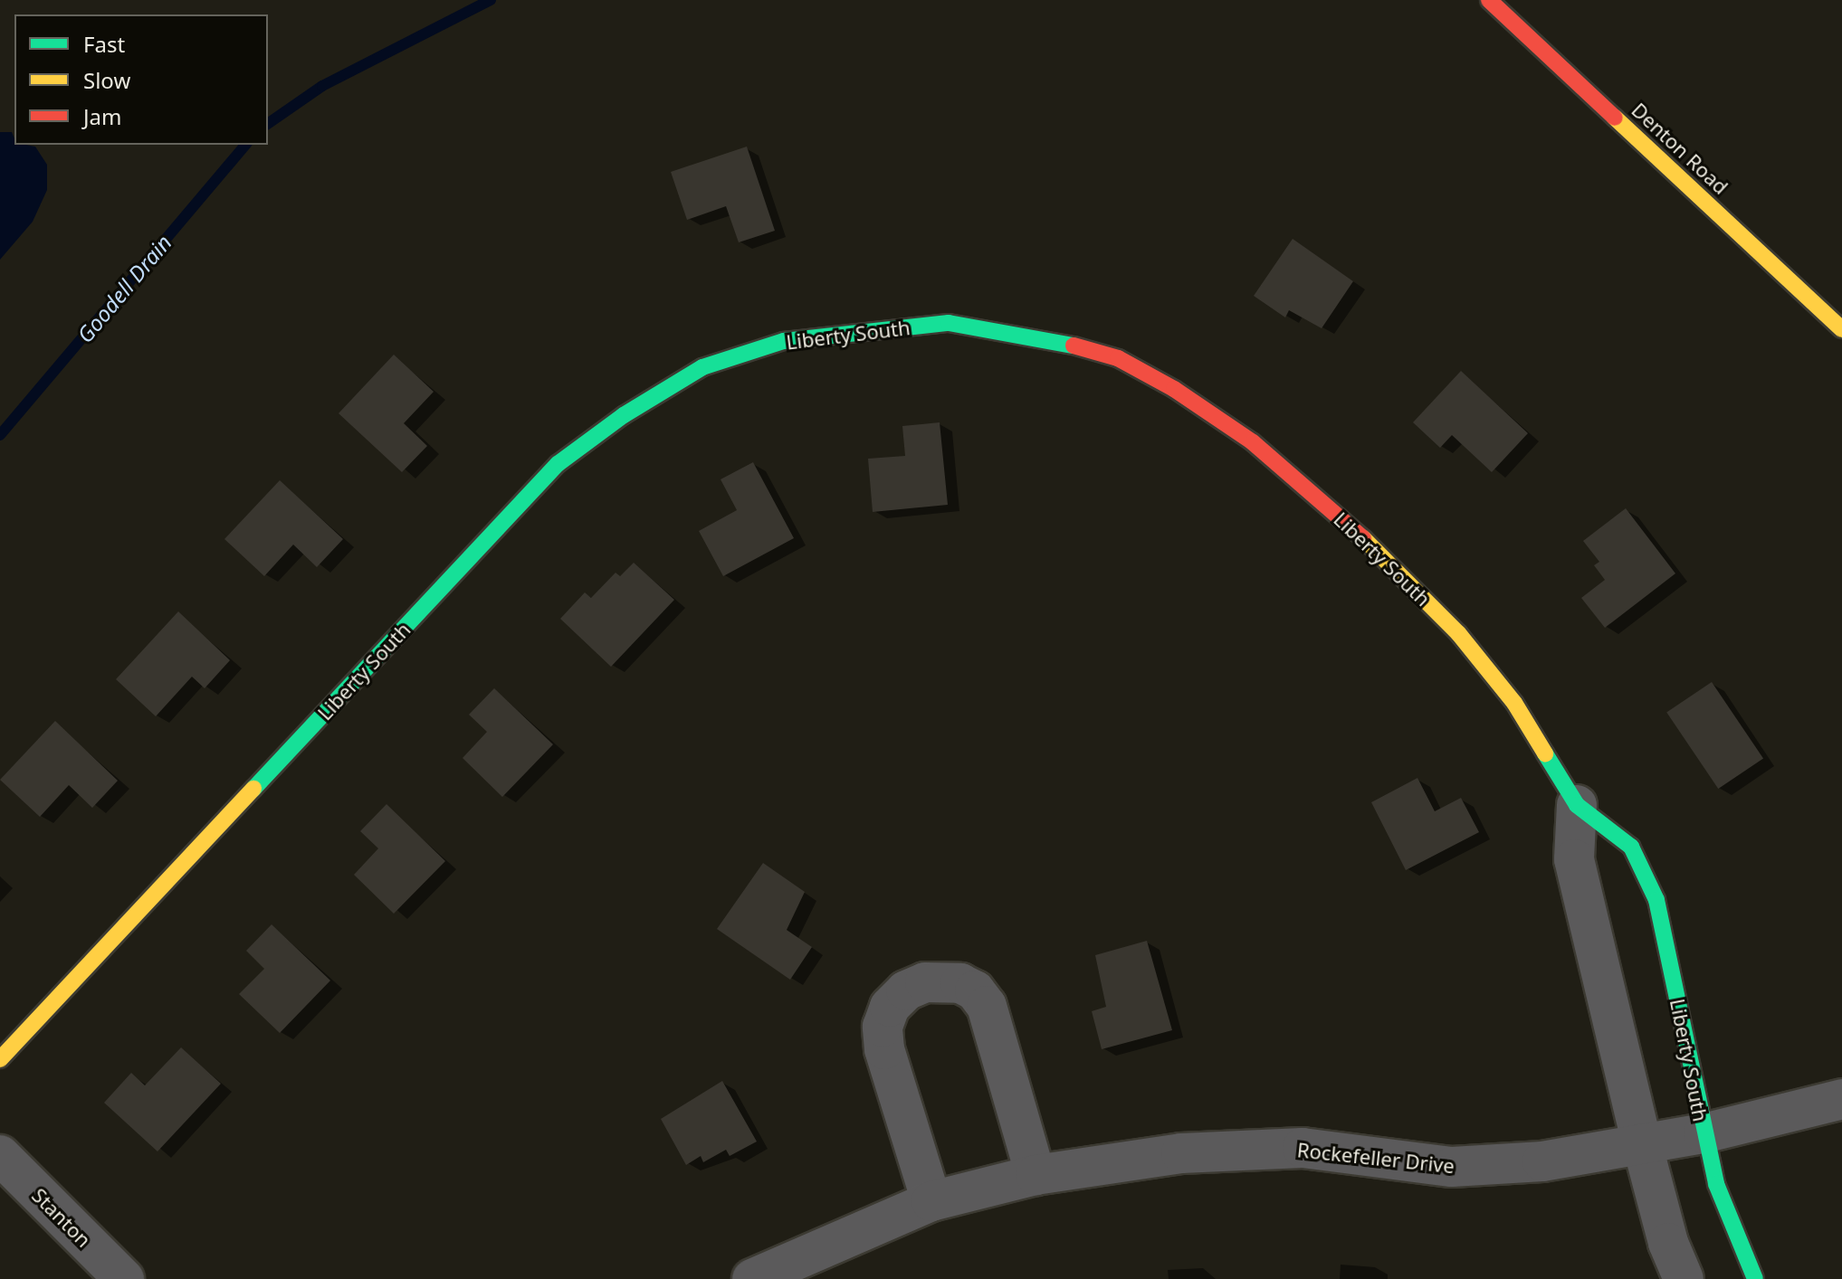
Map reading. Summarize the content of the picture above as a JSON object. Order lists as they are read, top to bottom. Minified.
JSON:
{"streets":{"street":["Denton Road","Liberty South","Rockefeller Drive","Stanton"]},"crossings":[["Liberty South","Rockefeller Drive"]],"water":["Goodell Drain"],"legend":["Fast","Slow","Jam"]}
